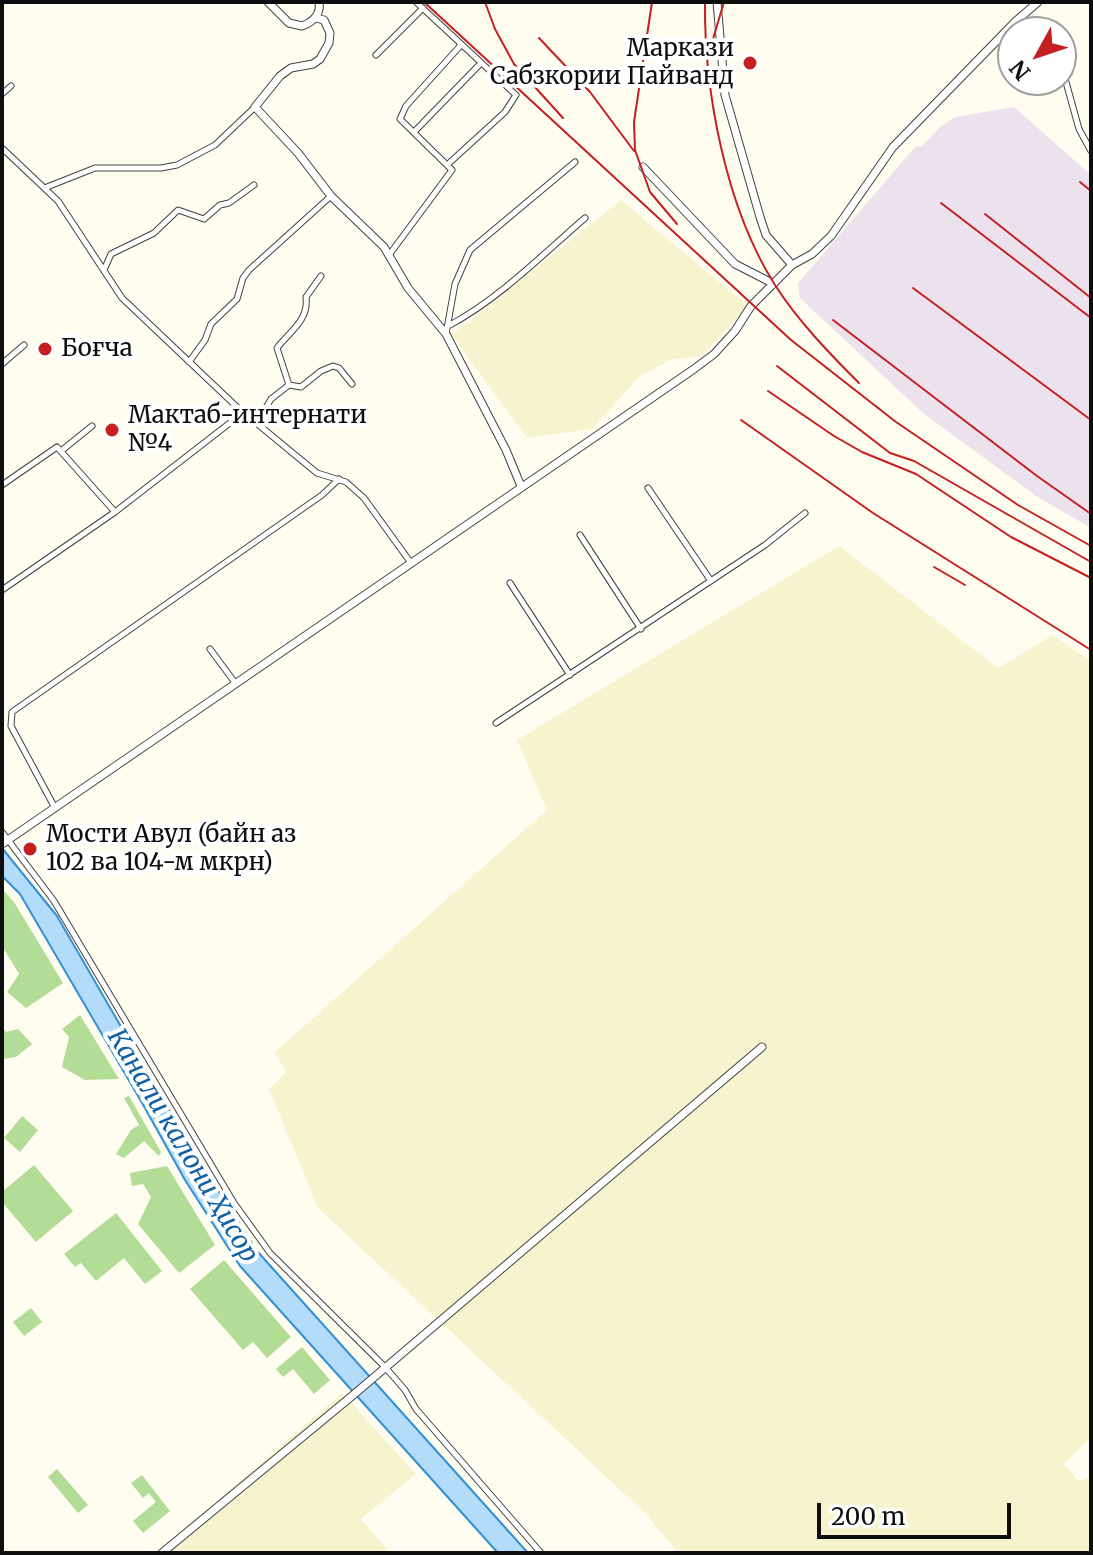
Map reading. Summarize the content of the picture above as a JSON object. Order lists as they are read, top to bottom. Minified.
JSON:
{"water":["Канали калони Ҳисор"],"places":["Маркази Сабзкории Пайванд","Боғча","Мактаб-интернати №4","Мости Авул (байн аз 102 ва 104-м мкрн)"],"scale_bar":"200 m","north":"bottom left"}
